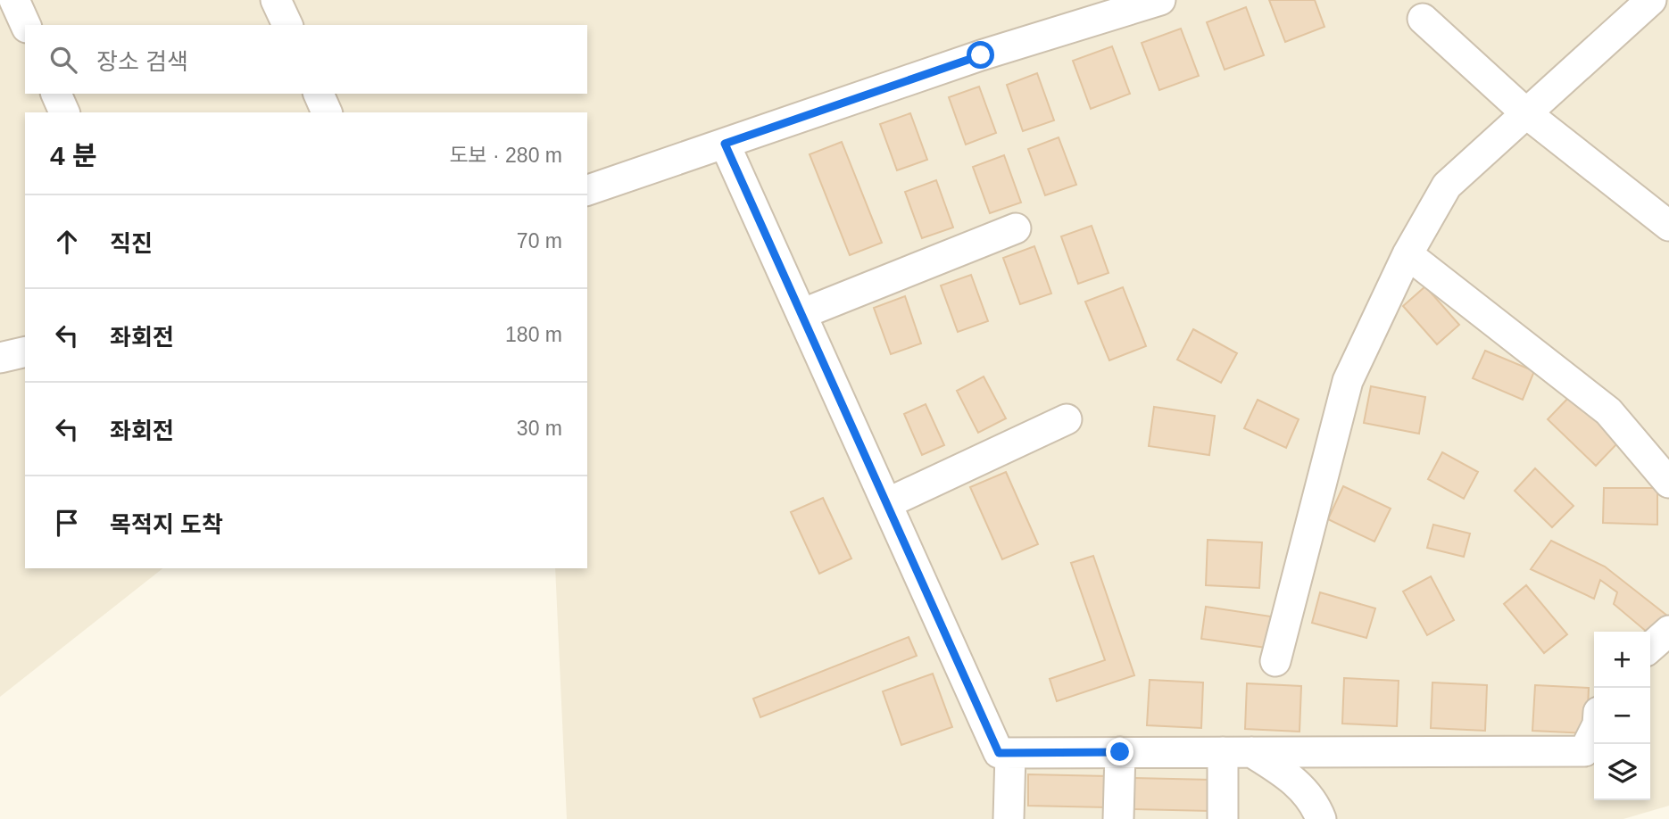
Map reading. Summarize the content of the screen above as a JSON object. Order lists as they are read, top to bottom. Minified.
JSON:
{"page":{"search":"장소 검색","heading":["4 분","도보 · 280 m"],"list":[["직진","70 m"],["좌회전","180 m"],["좌회전","30 m"],"목적지 도착"],"map_buttons":["+","−"]}}
